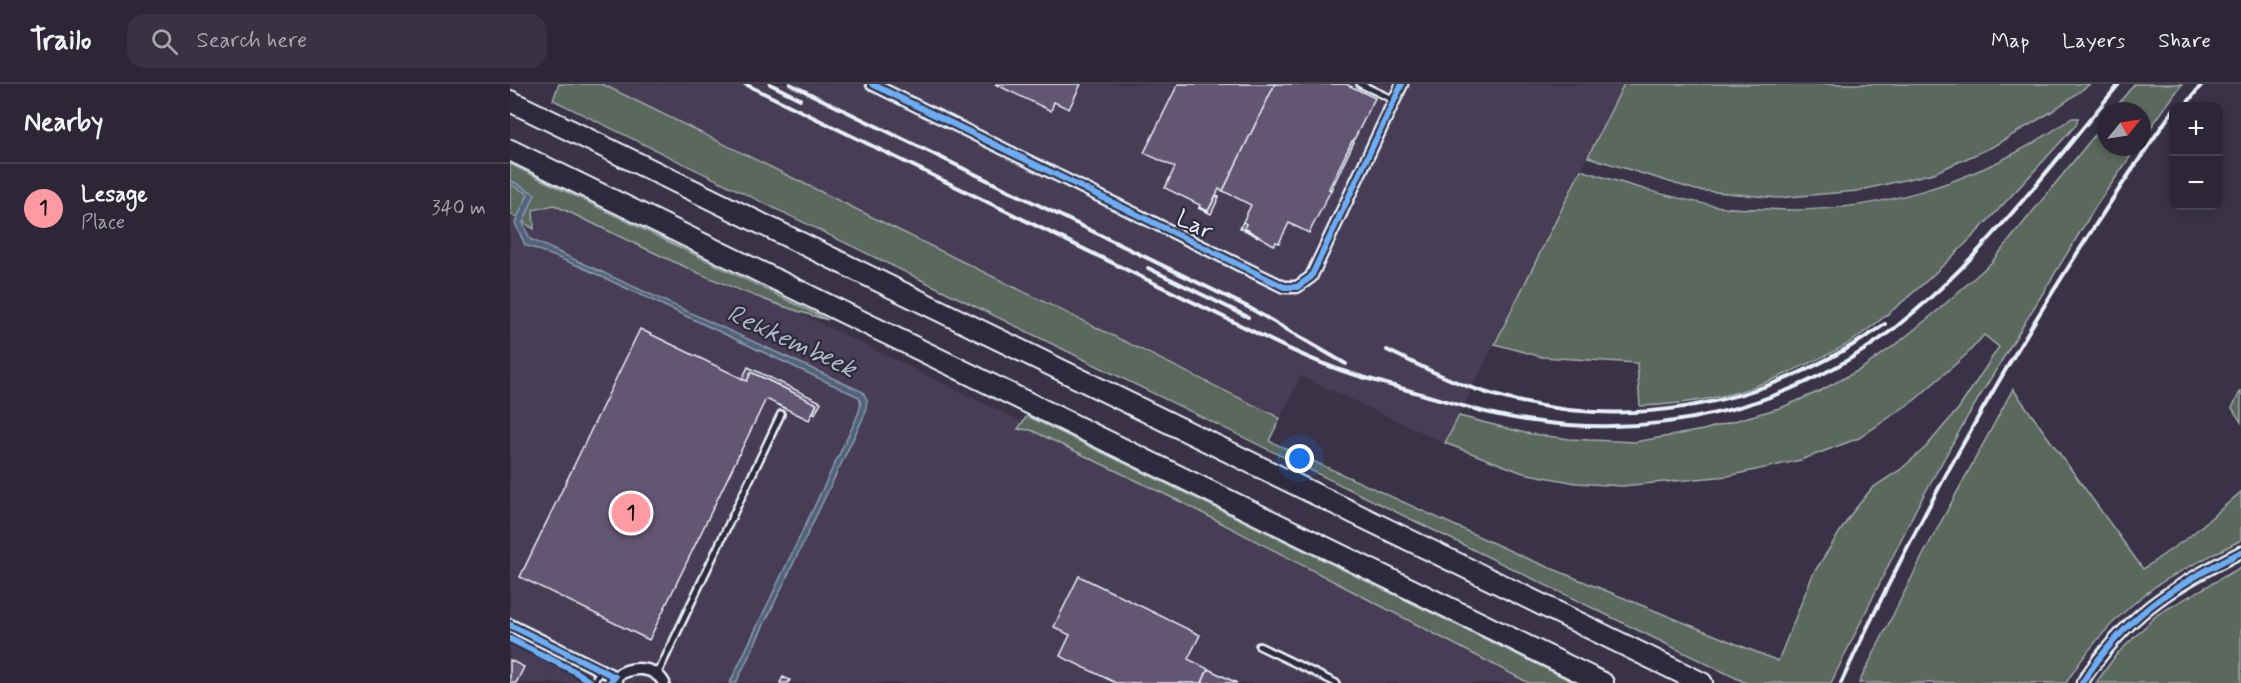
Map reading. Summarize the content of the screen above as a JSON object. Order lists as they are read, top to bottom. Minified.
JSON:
{"streets":{"street":["Lar"]},"water":["Rekkembeek"],"north":"top right","page":{"header":"Trailo","search":"Search here","nav":["Map","Layers","Share"],"heading":"Nearby","map_buttons":["+","−"],"list":[{"mark":"1","name":"Lesage","note":"Place","value":"340 m"}],"pins":"1"}}
